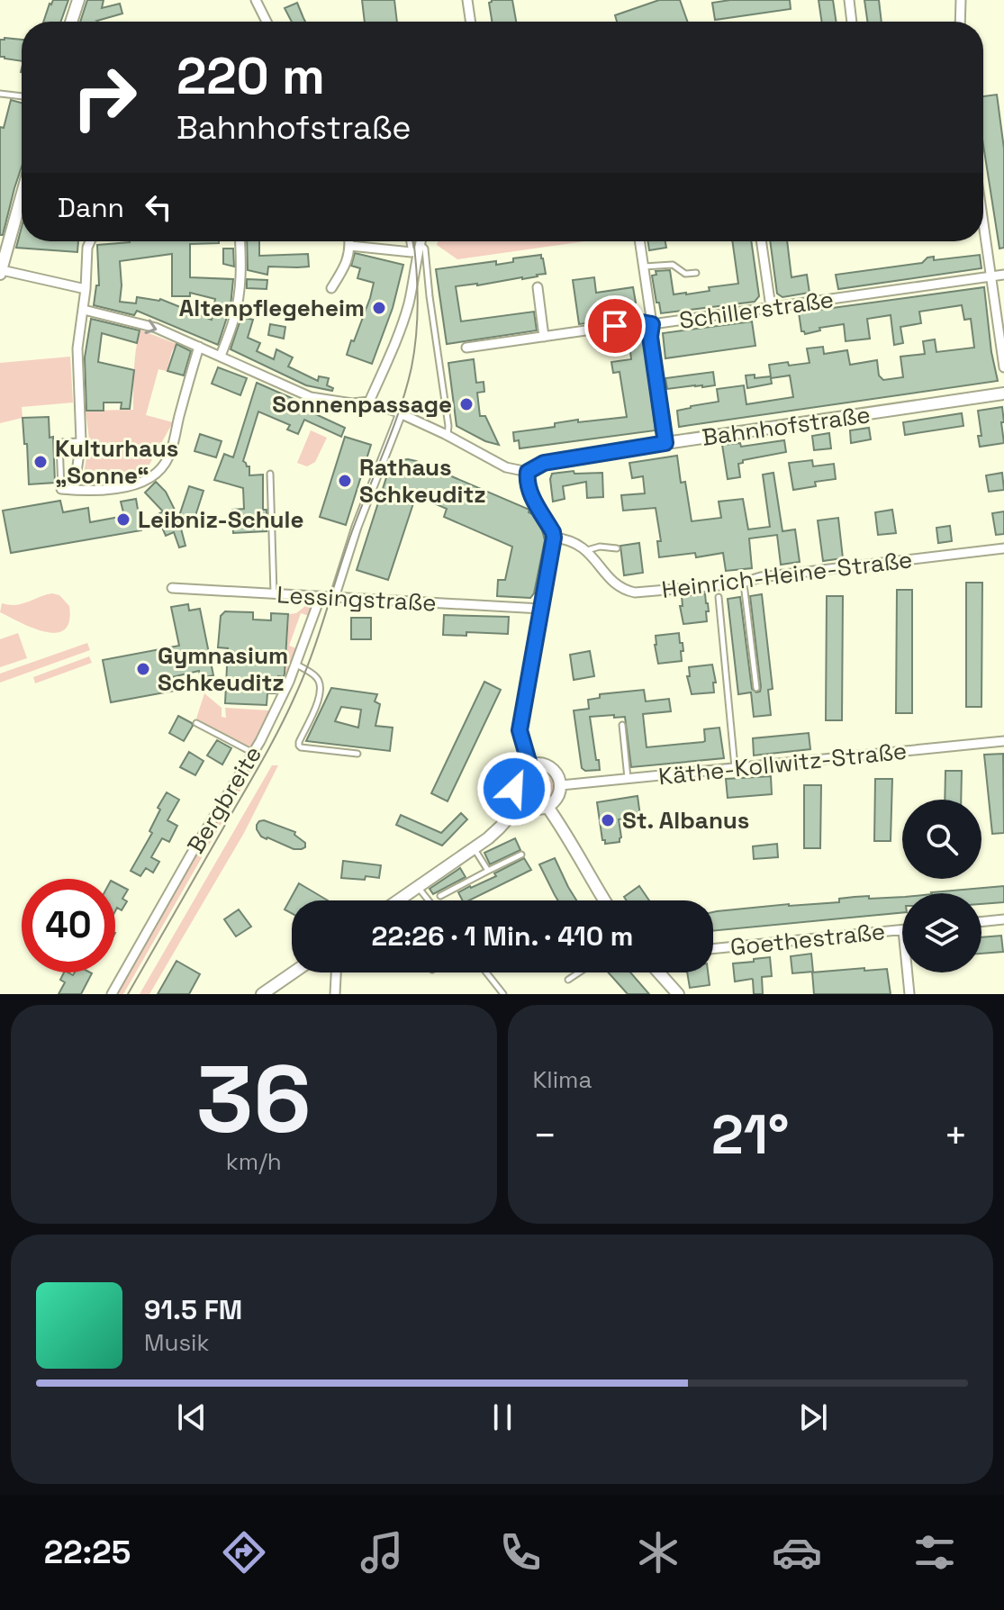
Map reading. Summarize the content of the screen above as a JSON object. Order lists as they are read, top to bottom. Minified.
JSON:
{"streets":{"street":["Schillerstraße","Bahnhofstraße","Heinrich-Heine-Straße","Lessingstraße","Käthe-Kollwitz-Straße","Bergbreite","Goethestraße"]},"crossings":[["Lessingstraße","Bergbreite"]],"places":["Altenpflegeheim","Sonnenpassage","Kulturhaus „Sonne“","Rathaus Schkeuditz","Leibniz-Schule","Gymnasium Schkeuditz","St. Albanus"],"page":{"turn":["220 m","Bahnhofstraße"],"then":"Dann","limit":"40","trip":"22:26 · 1 Min. · 410 m","tile":[["36","km/h"],"Klima"],"heat":["−","21°","+"],"song":["91.5 FM","Musik"],"tabs":"22:25"}}
